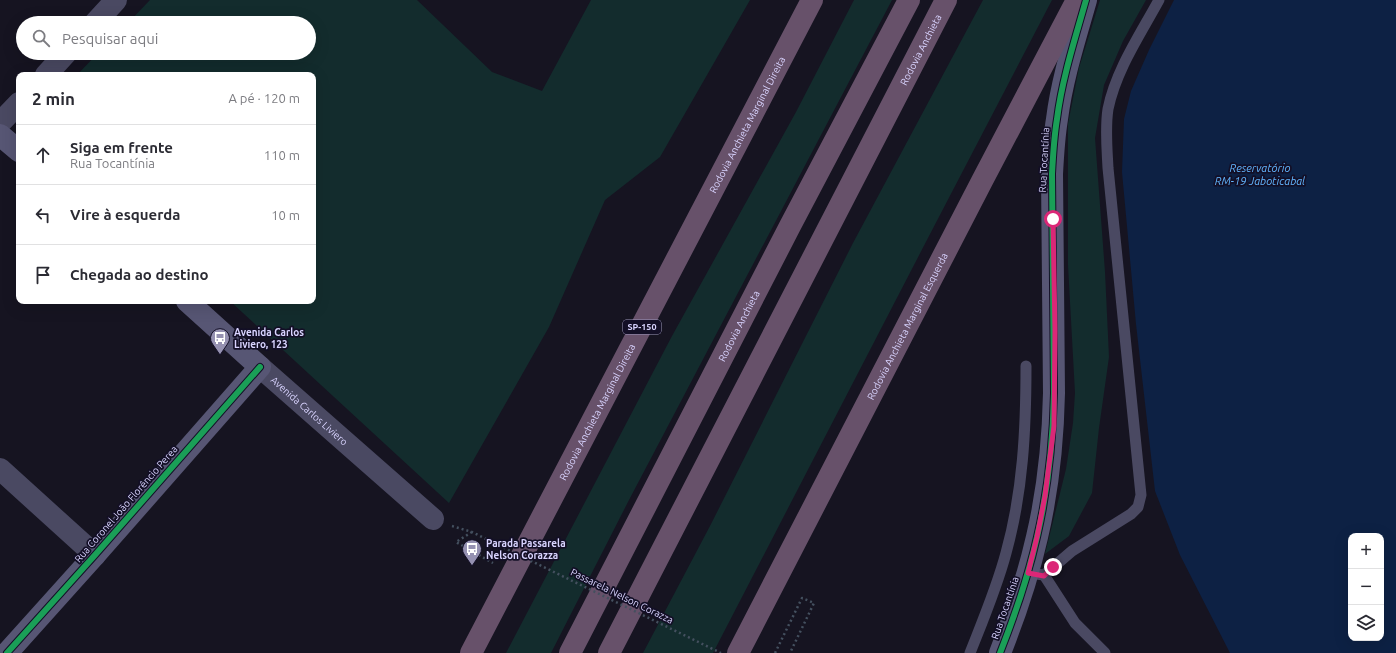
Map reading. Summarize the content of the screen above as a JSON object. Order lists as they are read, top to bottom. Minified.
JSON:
{"streets":{"highway":["Rodovia Anchieta","Rodovia Anchieta Marginal Direita","Rodovia Anchieta Marginal Esquerda","SP-150"],"street":["Rua Tocantínia","Avenida Carlos Liviero","Rua Coronel João Florêncio Perea"],"path":["Passarela Nelson Corazza"]},"crossings":[["Avenida Carlos Liviero","Rua Coronel João Florêncio Perea"]],"water":["Reservatório RM-19 Jaboticabal"],"places":{"bus stop":["Avenida Carlos Liviero, 123","Parada Passarela Nelson Corazza"]},"page":{"search":"Pesquisar aqui","heading":["2 min","A pé · 120 m"],"list":[["Siga em frente","Rua Tocantínia","110 m"],["Vire à esquerda","10 m"],"Chegada ao destino"],"map_buttons":["+","−"]}}
